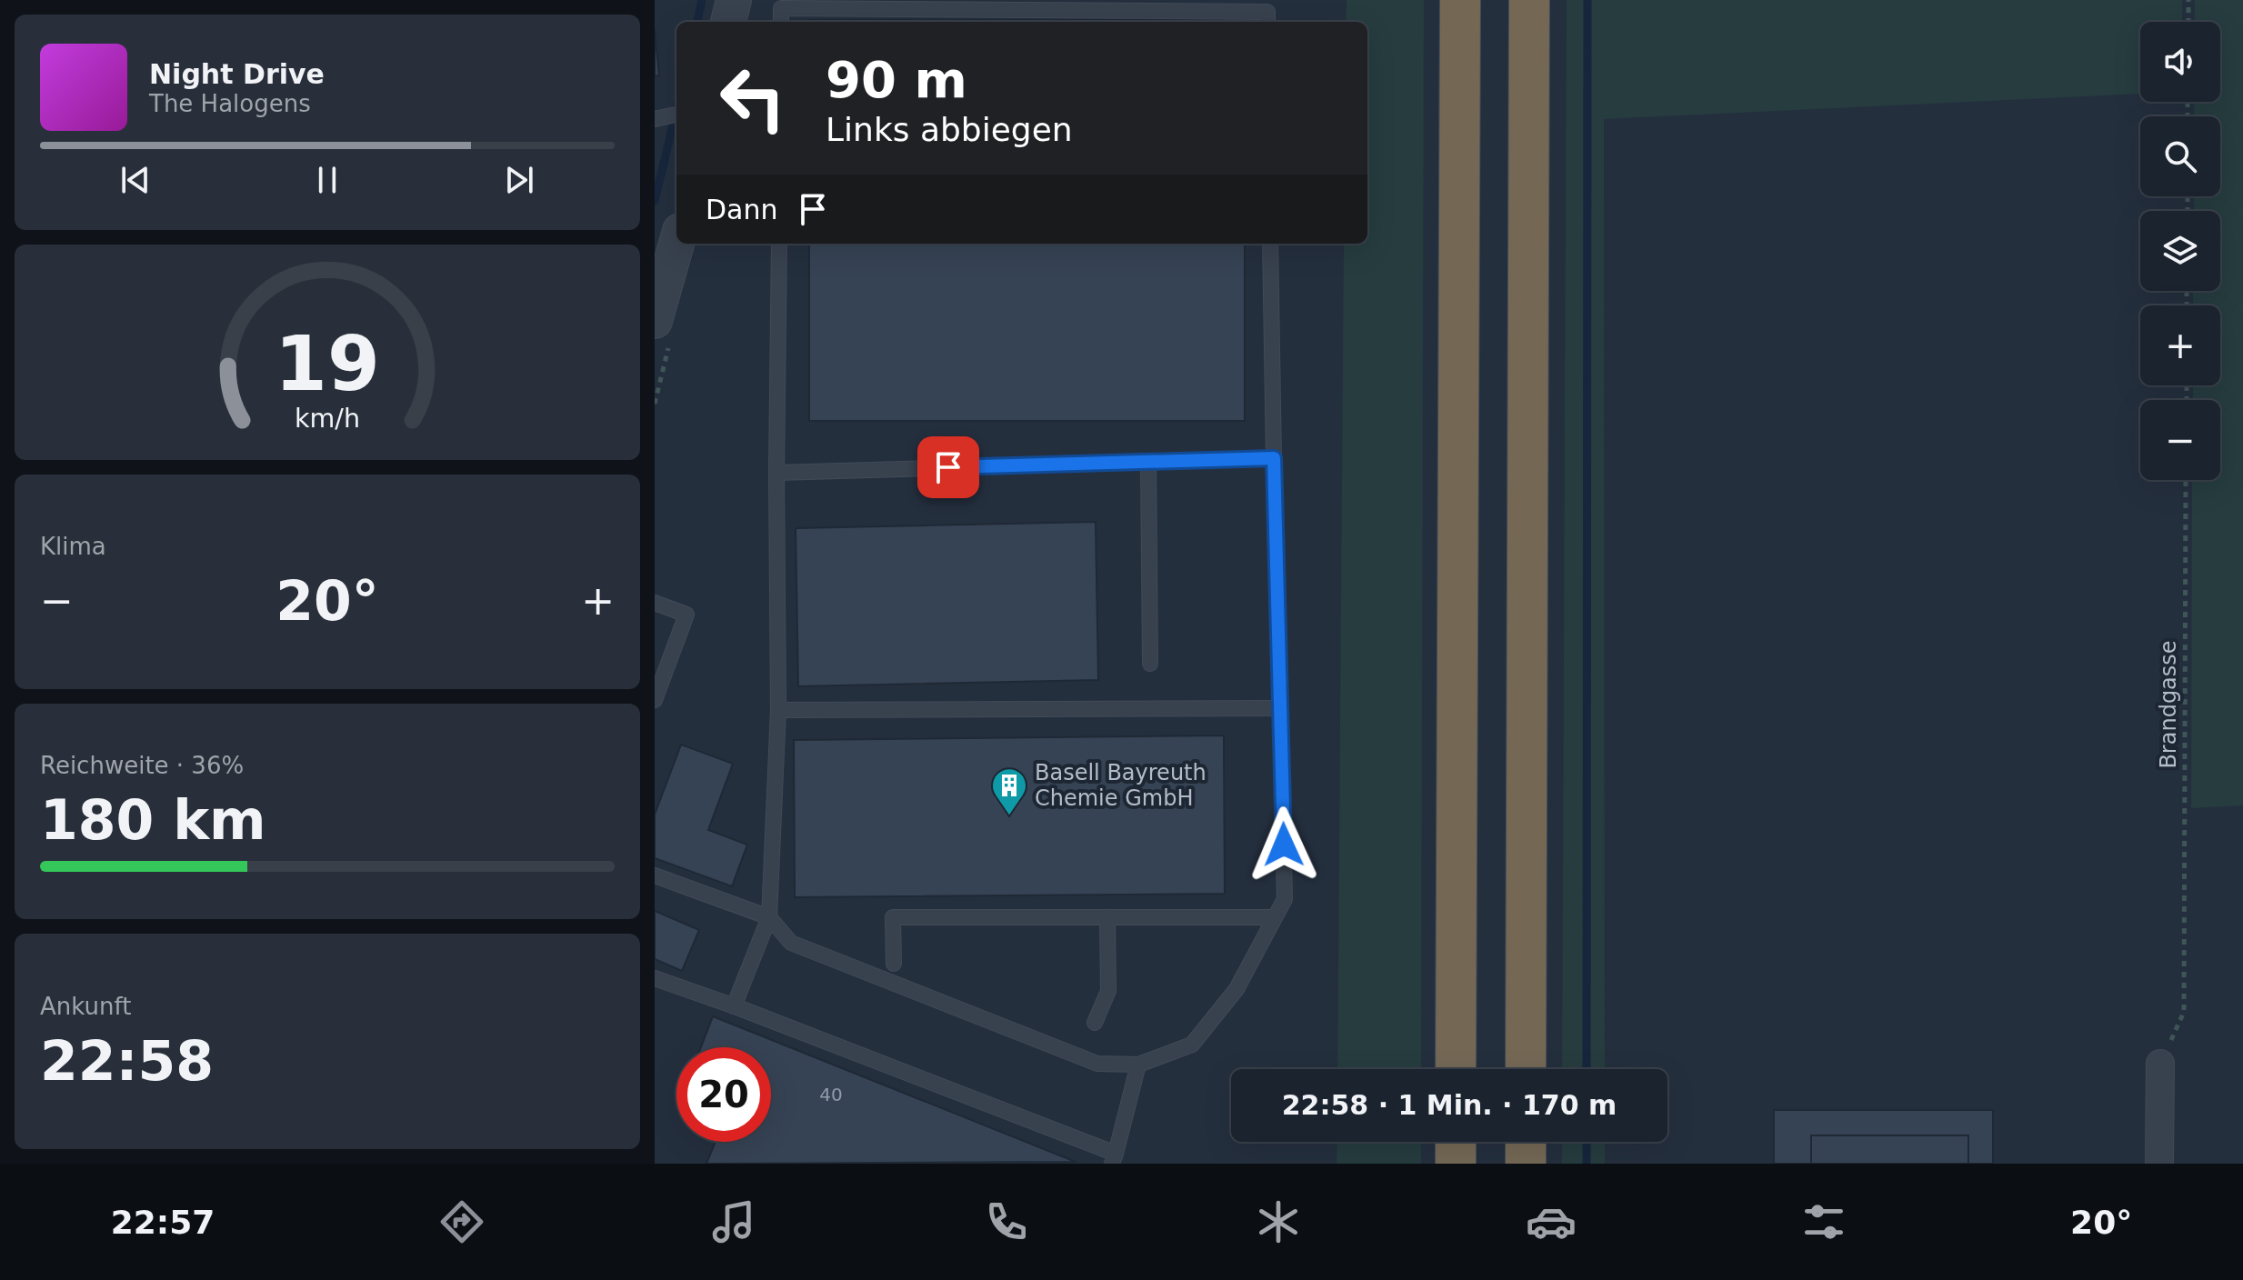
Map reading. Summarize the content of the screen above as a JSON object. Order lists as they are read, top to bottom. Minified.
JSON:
{"streets":{"path":["Brandgasse"]},"places":{"building":["Basell Bayreuth Chemie GmbH"]},"house_numbers":["40"],"page":{"map_buttons":["+","−"],"turn":["90 m","Links abbiegen"],"song":["Night Drive","The Halogens"],"then":"Dann","tile":["Klima",["Reichweite · 36%","180 km"],["Ankunft","22:58"]],"heat":["−","20°","+"],"limit":"20","trip":"22:58 · 1 Min. · 170 m","tabs":["22:57","20°"],"gauge":["19","km/h"]}}
